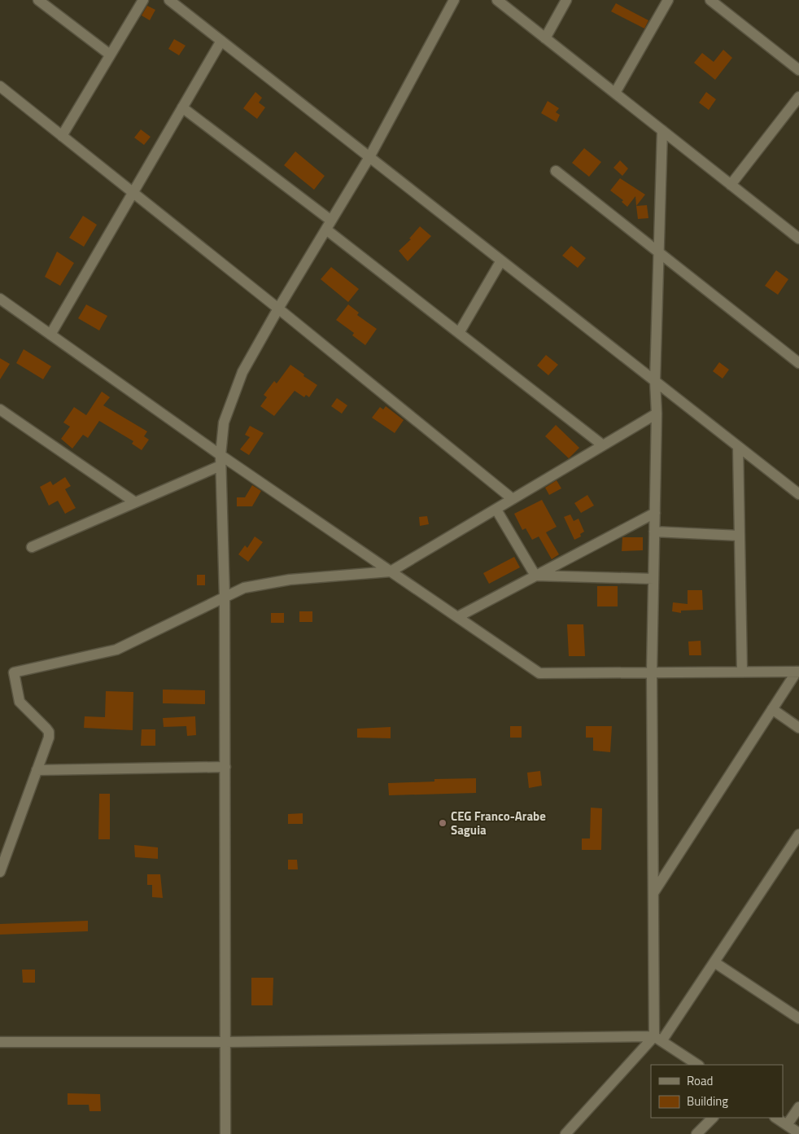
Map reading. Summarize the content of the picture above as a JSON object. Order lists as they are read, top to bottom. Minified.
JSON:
{"places":["CEG Franco-Arabe Saguia"],"legend":["Road","Building"]}
